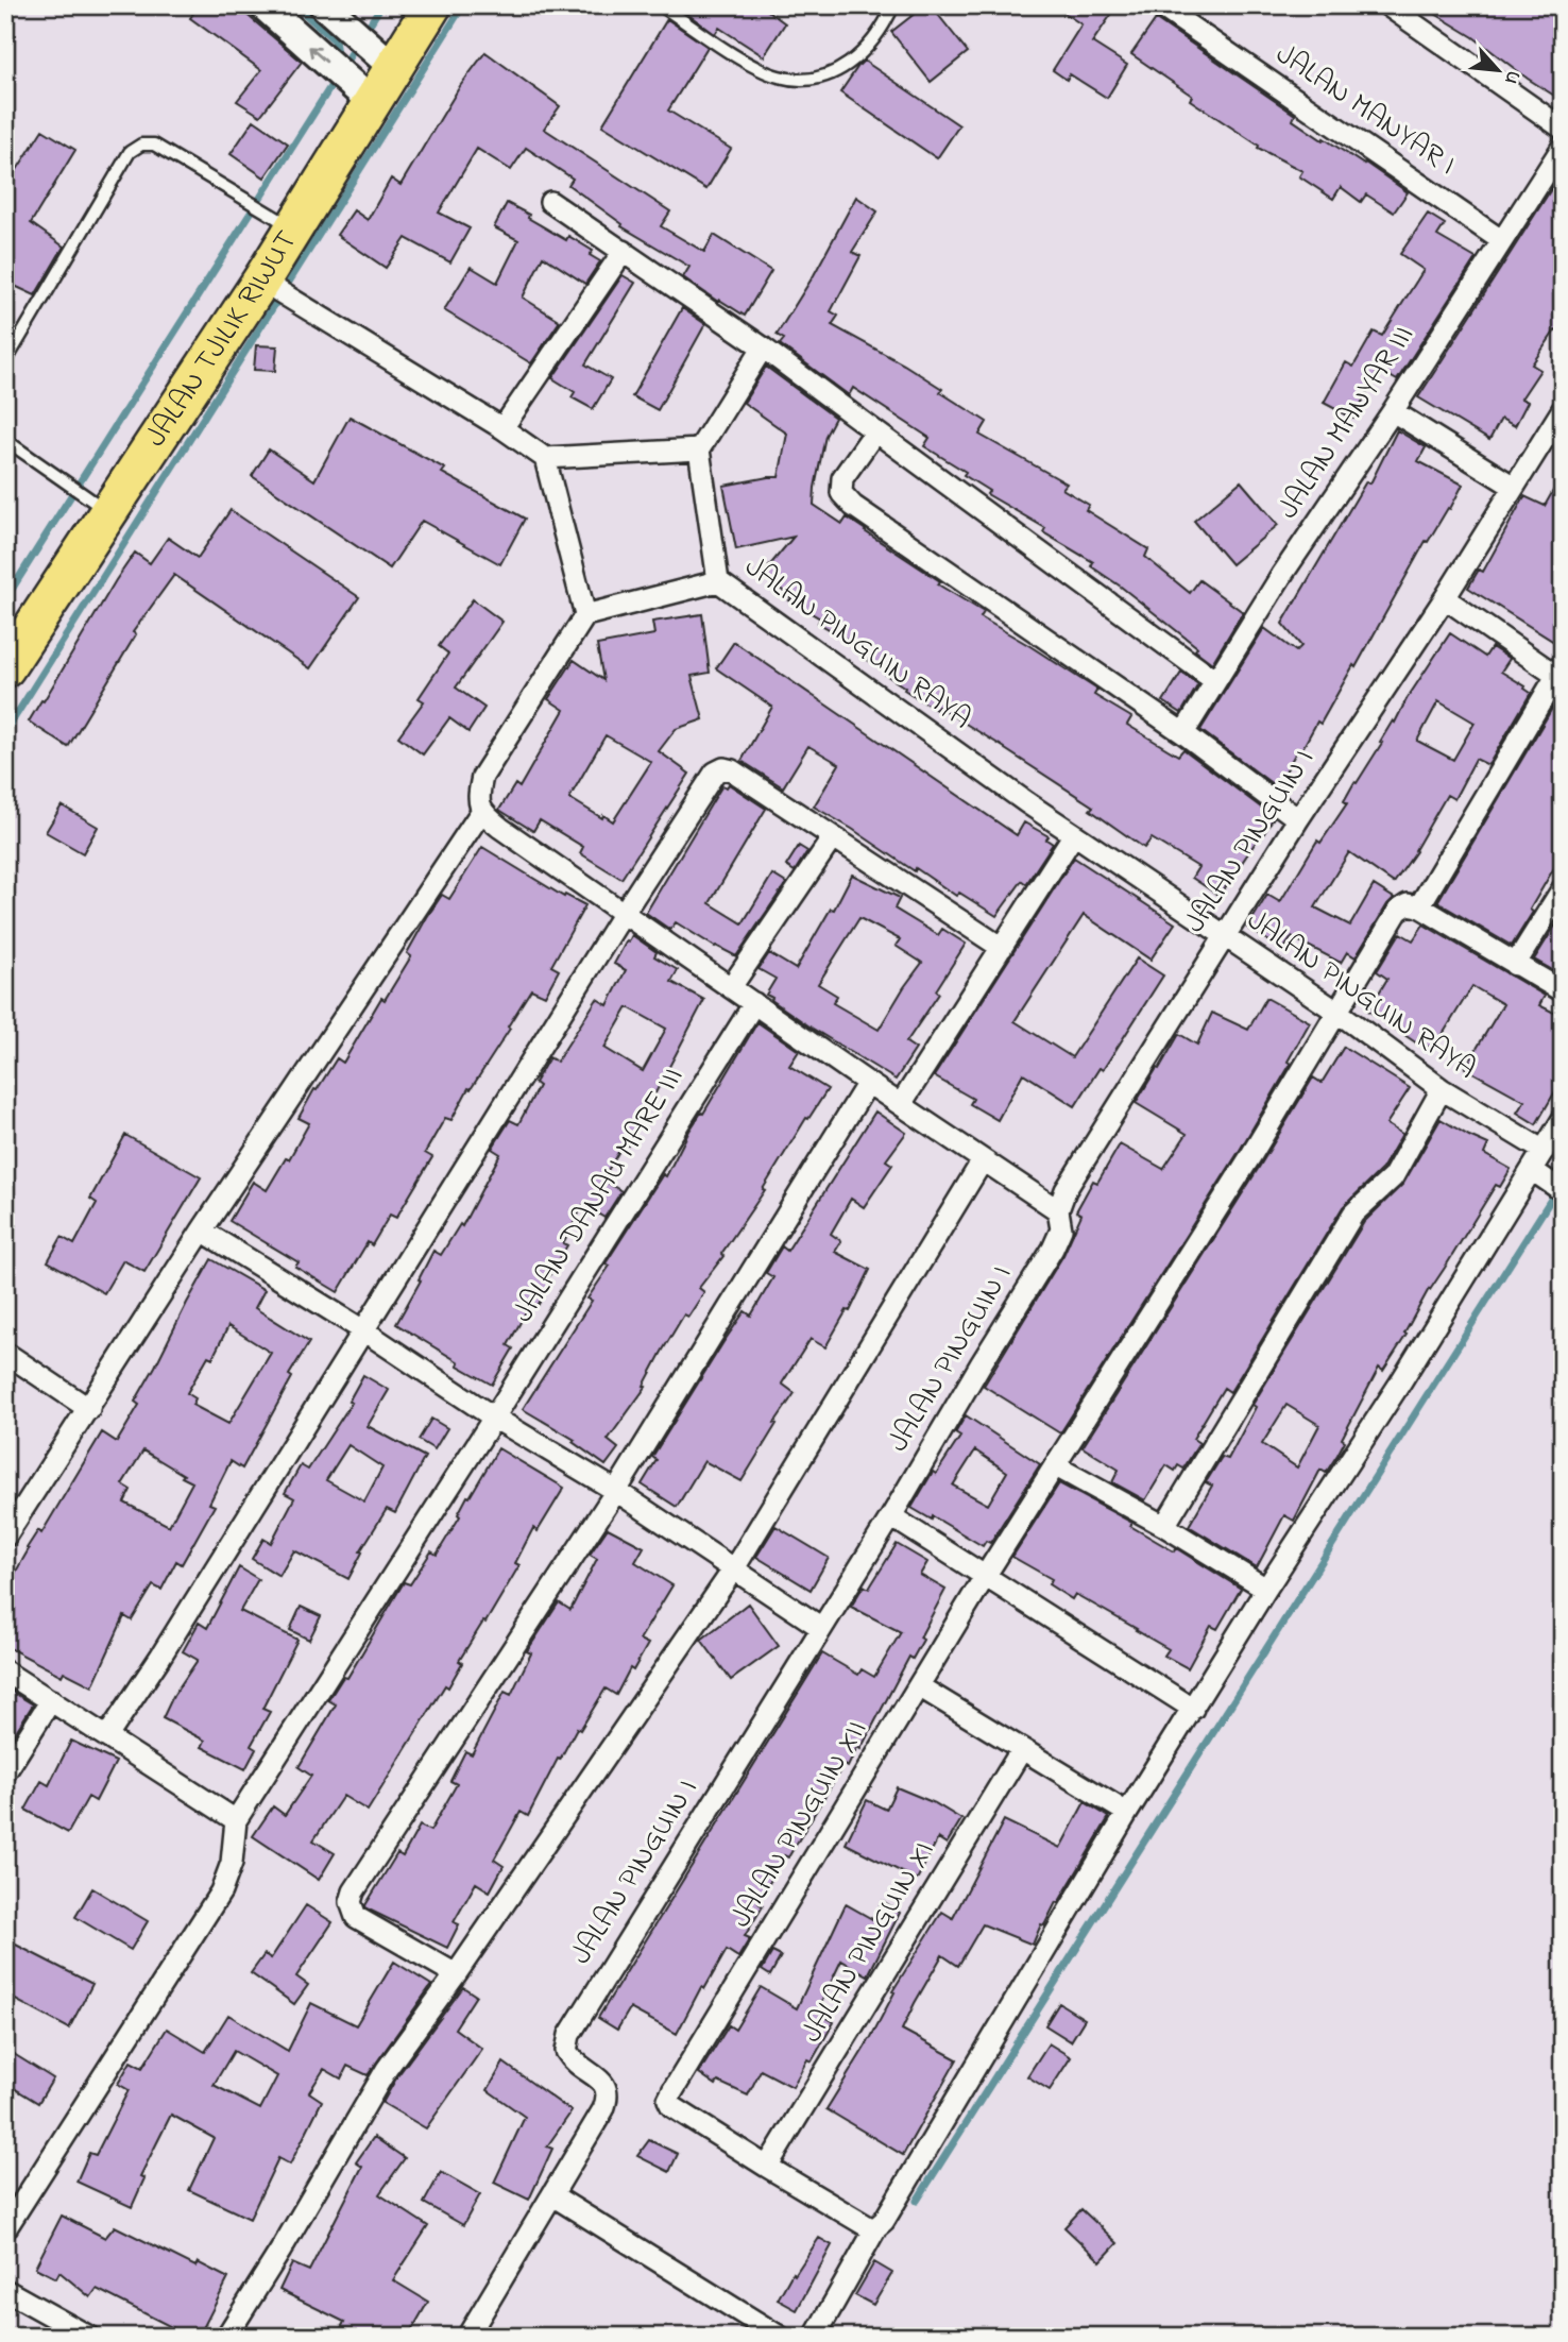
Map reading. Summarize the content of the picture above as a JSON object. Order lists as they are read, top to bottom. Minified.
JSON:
{"streets":{"highway":["JALAN TJILIK RIWUT"],"street":["JALAN MANYAR I","JALAN MANYAR III","JALAN PINGUIN RAYA","JALAN PINGUIN I","JALAN DANAU MARE III","JALAN PINGUIN XII","JALAN PINGUIN XI"]},"crossings":[["JALAN MANYAR I","JALAN MANYAR III"],["JALAN PINGUIN RAYA","JALAN PINGUIN I"],["JALAN PINGUIN RAYA","JALAN PINGUIN XII"],["JALAN PINGUIN XII","JALAN PINGUIN XI"]],"north":"bottom right"}
